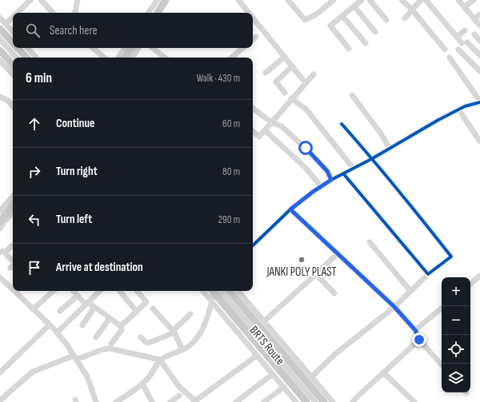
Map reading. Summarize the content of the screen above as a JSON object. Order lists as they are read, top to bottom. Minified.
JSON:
{"streets":{"street":["BRTS Route"]},"places":["JANKI POLY PLAST"],"page":{"search":"Search here","heading":["6 min","Walk · 430 m"],"list":[["Continue","60 m"],["Turn right","80 m"],["Turn left","290 m"],"Arrive at destination"],"map_buttons":["+","−"]}}
